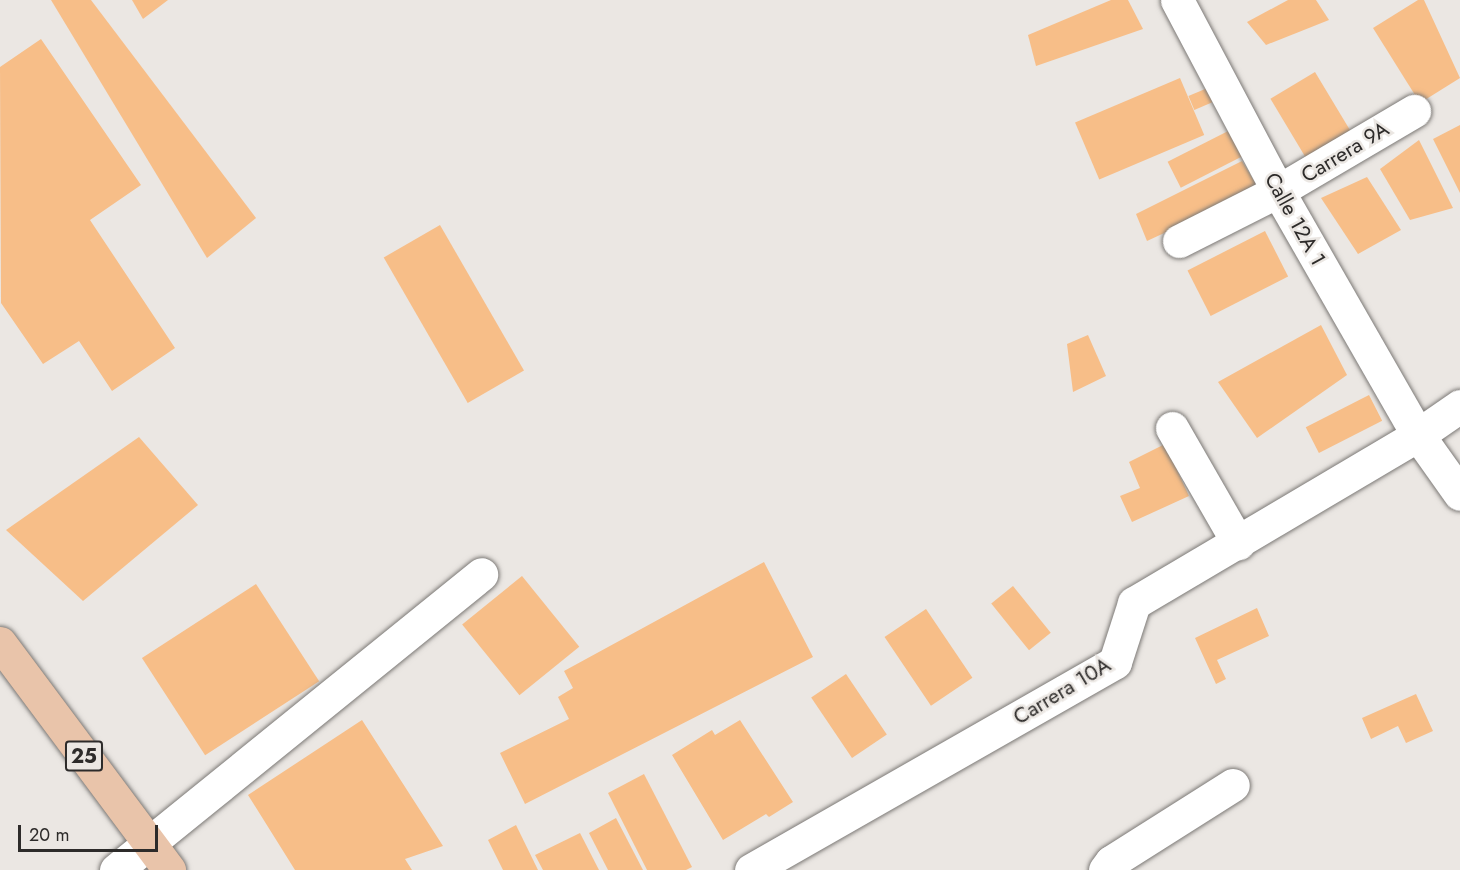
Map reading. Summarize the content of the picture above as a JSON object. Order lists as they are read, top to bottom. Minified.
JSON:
{"streets":{"main road":["25"],"street":["Carrera 9A","Calle 12A 1","Carrera 10A"]},"crossings":[["Carrera 9A","Calle 12A 1"],["Calle 12A 1","Carrera 10A"]],"scale_bar":"20 m"}
